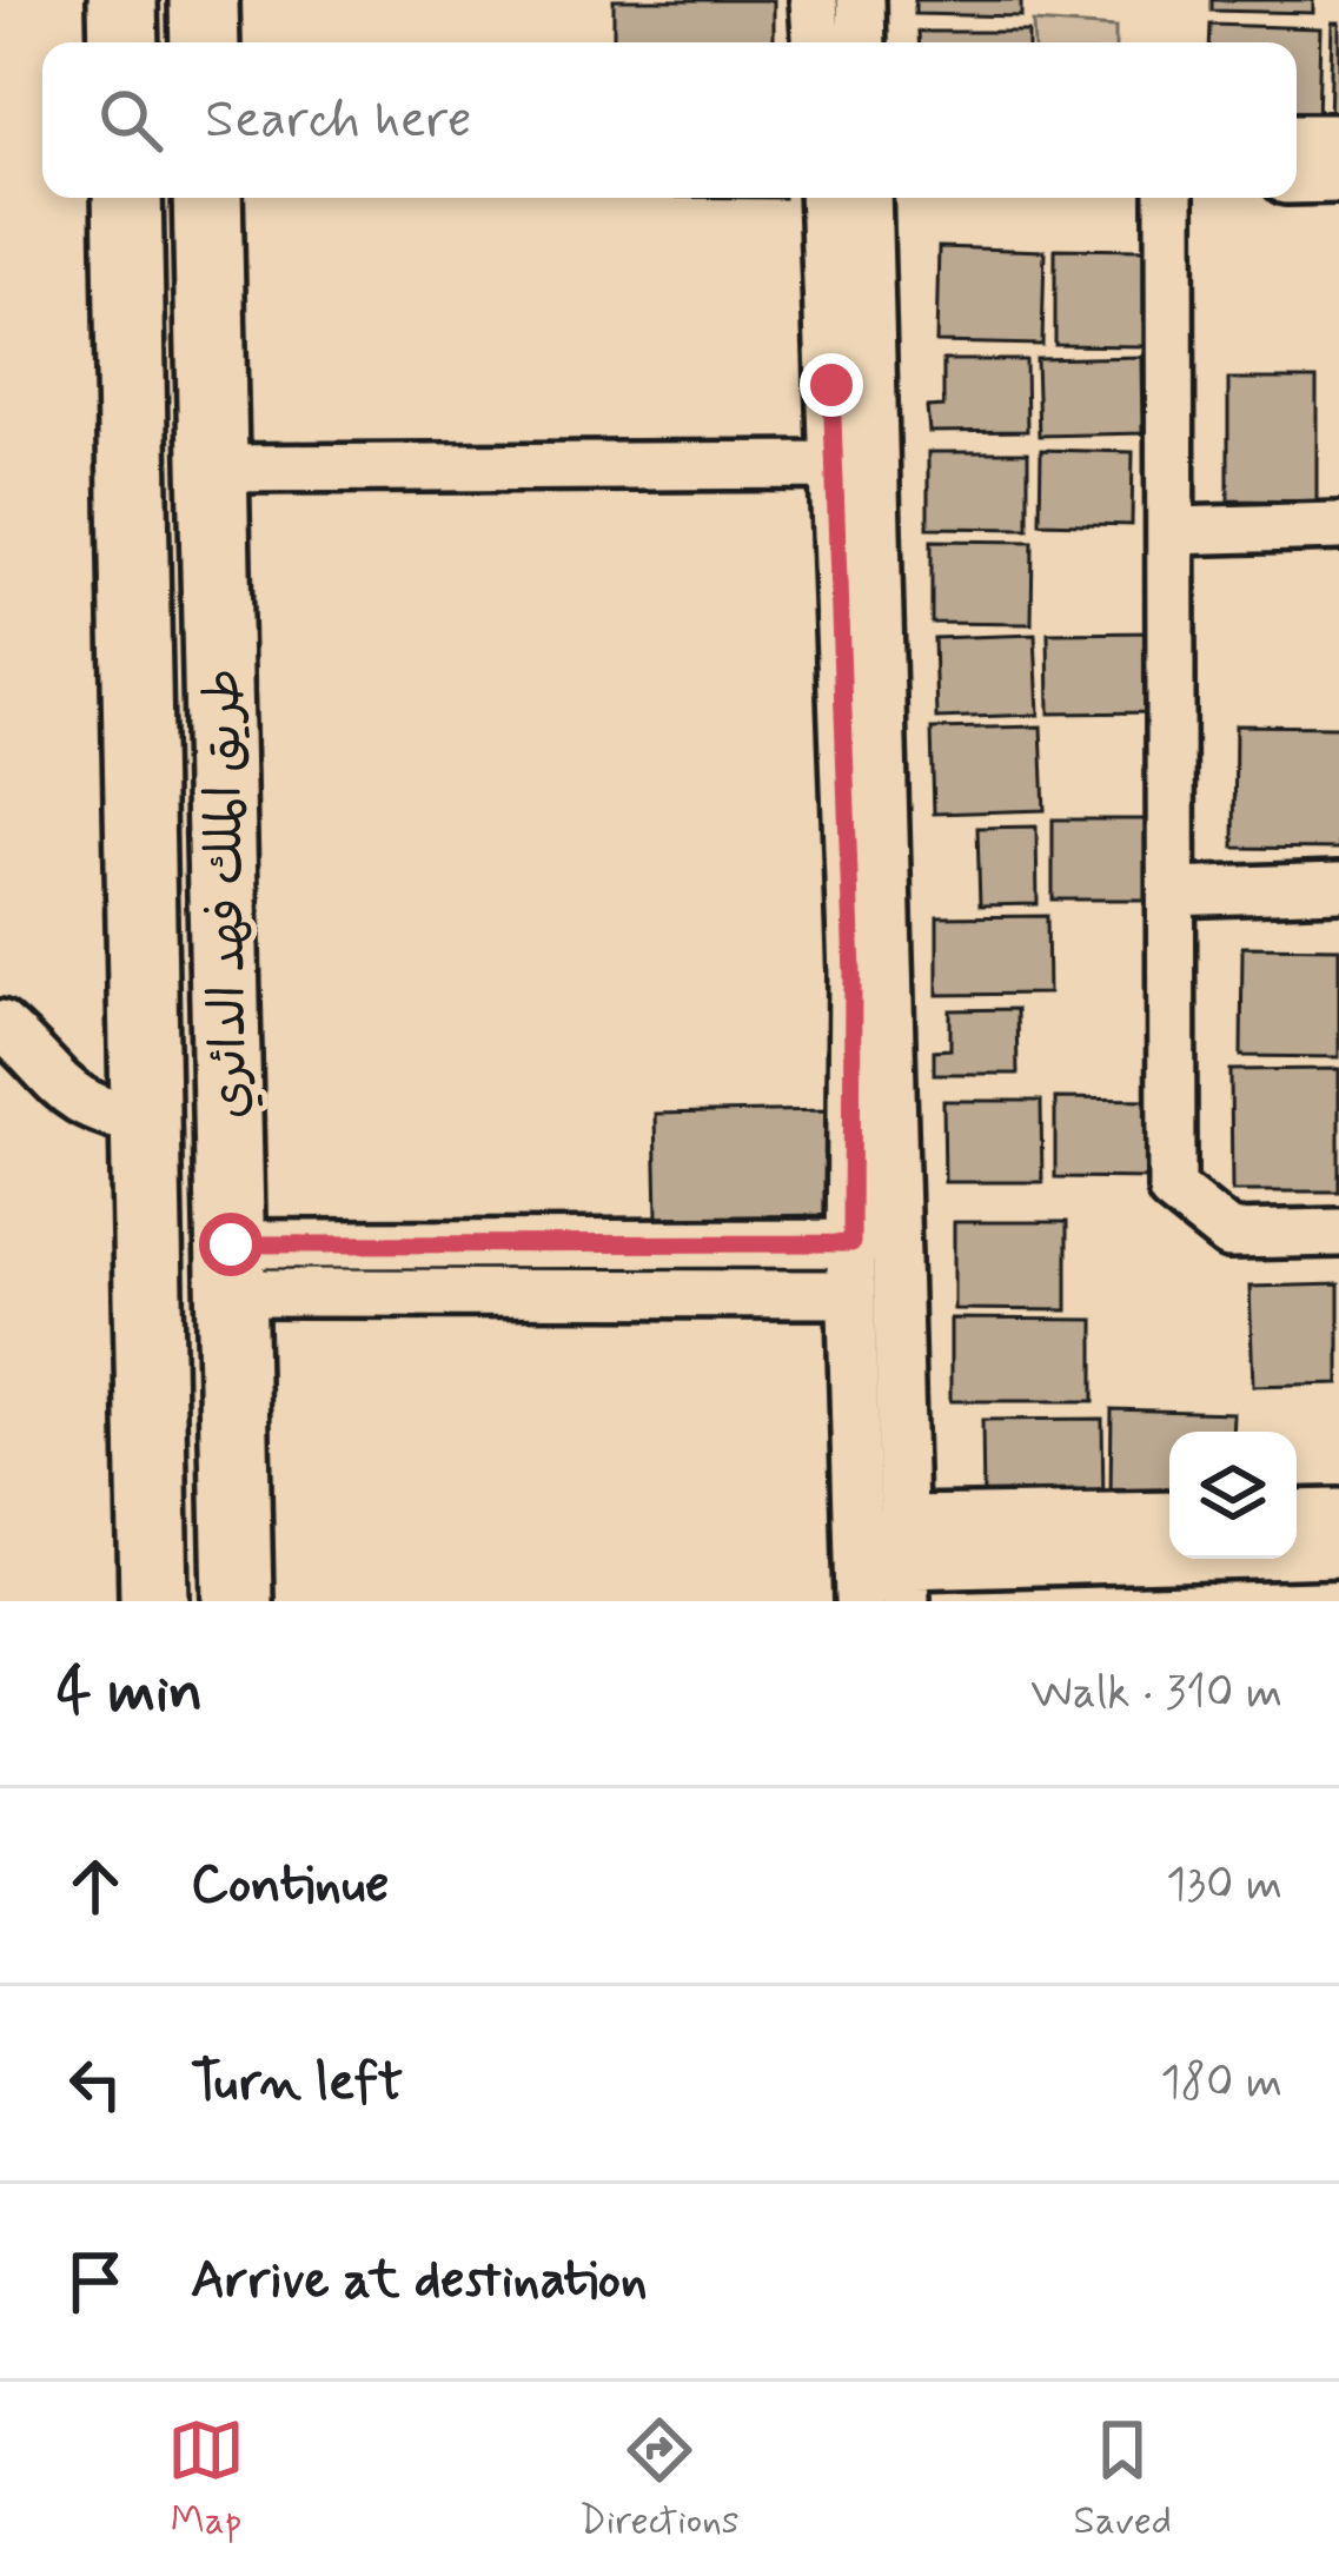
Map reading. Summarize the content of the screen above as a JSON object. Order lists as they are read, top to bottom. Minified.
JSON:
{"streets":{"highway":["طريق الملك فهد الدائري"]},"page":{"search":"Search here","heading":["4 min","Walk · 310 m"],"list":[["Continue","130 m"],["Turn left","180 m"],"Arrive at destination"],"nav":["Map","Directions","Saved"]}}
